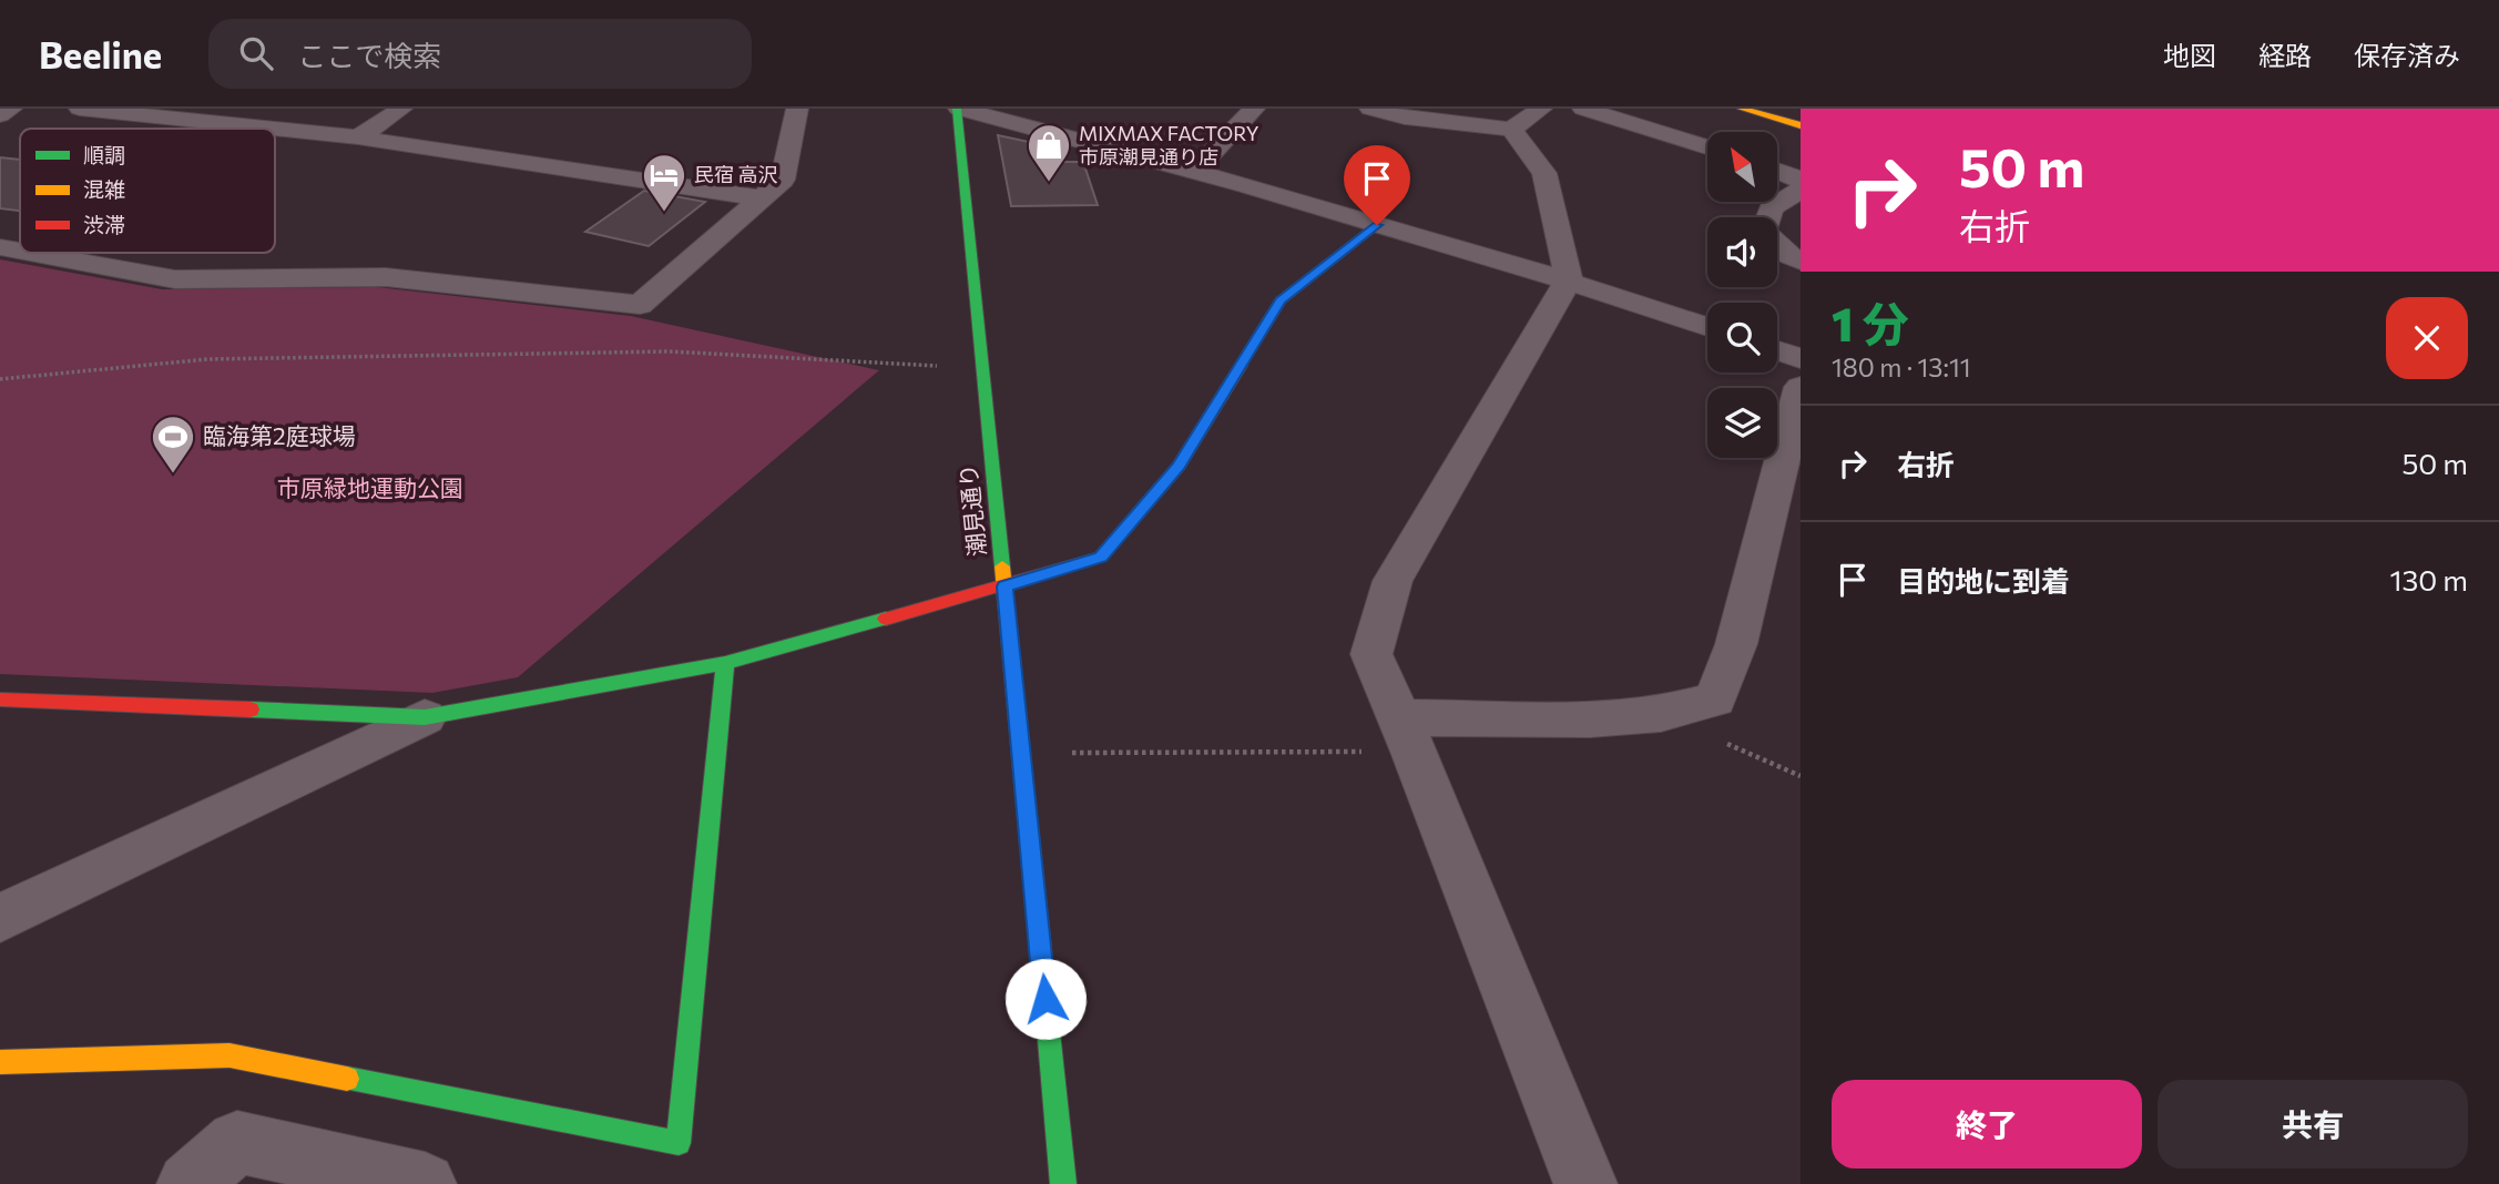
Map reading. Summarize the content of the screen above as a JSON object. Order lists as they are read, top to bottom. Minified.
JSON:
{"streets":{"street":["潮見通り"]},"parks":["市原緑地運動公園"],"places":{"shop":["MIXMAX FACTORY 市原潮見通り店"],"hotel":["民宿 高沢"],"sports":["臨海第2庭球場"]},"legend":["順調","混雑","渋滞"],"north":"top left","page":{"header":"Beeline","search":"ここで検索","nav":["地図","経路","保存済み"],"turn":["50 m","右折"],"heading":["1 分","180 m · 13:11"],"list":[{"name":"右折","value":"50 m"},{"name":"目的地に到着","value":"130 m"}],"buttons":["終了","共有"]}}
